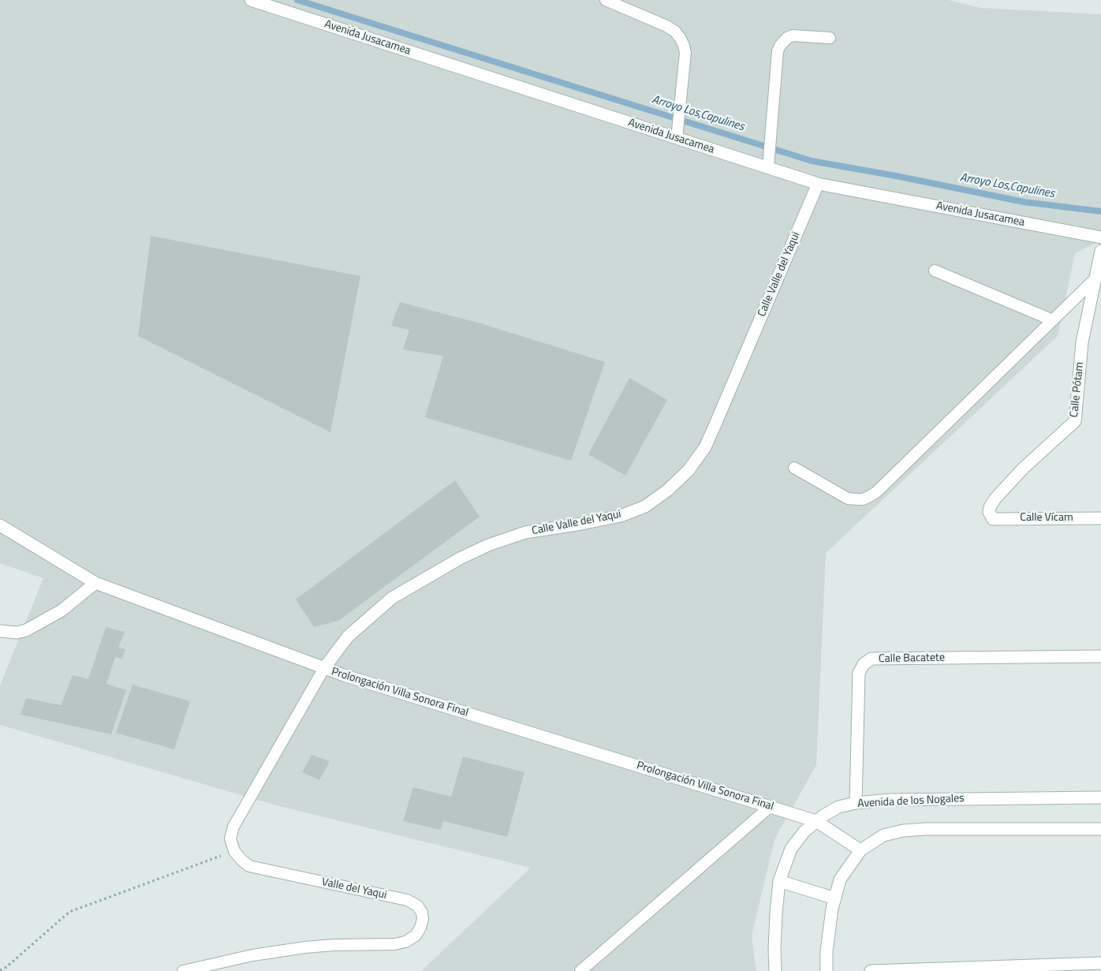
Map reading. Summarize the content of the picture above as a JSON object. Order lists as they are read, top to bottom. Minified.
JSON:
{"streets":{"street":["Avenida Jusacamea","Calle Valle del Yaqui","Calle Pótam","Calle Vícam","Calle Bacatete","Prolongación Villa Sonora Final","Avenida de los Nogales"],"lane":["Valle del Yaqui"]},"crossings":[["Avenida Jusacamea","Calle Valle del Yaqui"],["Calle Valle del Yaqui","Prolongación Villa Sonora Final"],["Calle Pótam","Calle Vícam"],["Calle Bacatete","Avenida de los Nogales"],["Prolongación Villa Sonora Final","Avenida de los Nogales"]],"water":["Arroyo Los,Capulines"]}
